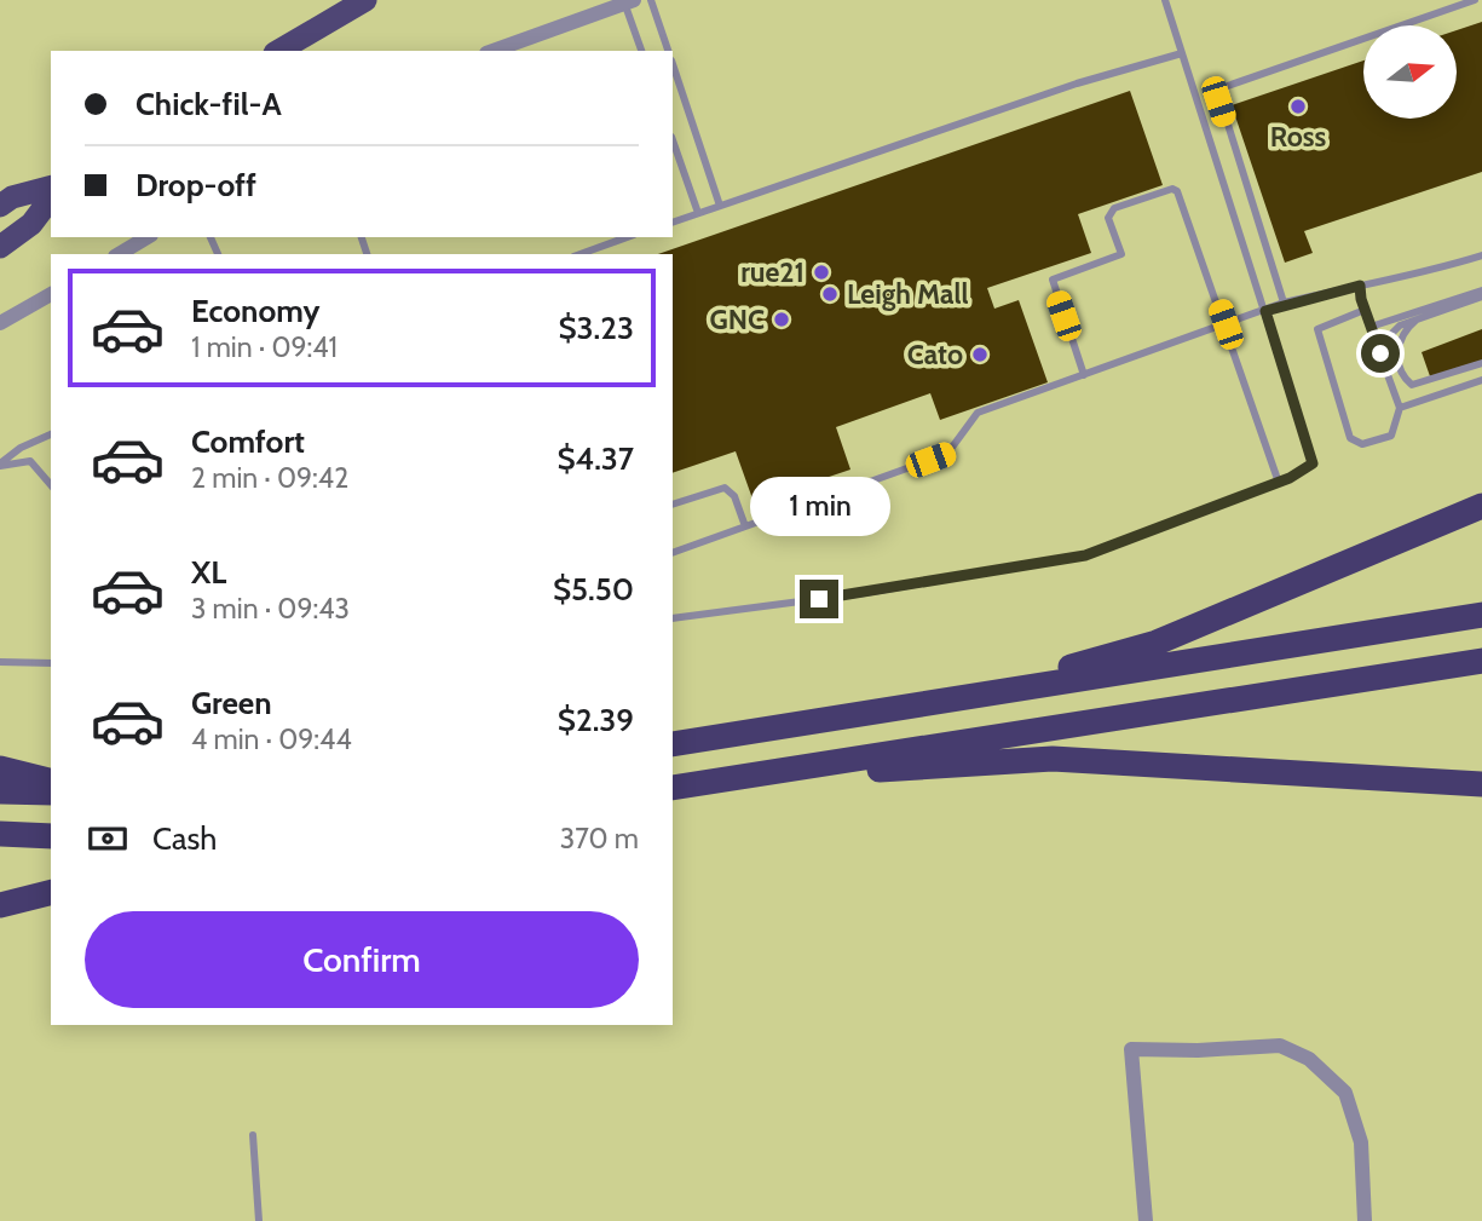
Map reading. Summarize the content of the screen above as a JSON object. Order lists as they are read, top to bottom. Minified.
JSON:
{"places":["Ross","rue21","Leigh Mall","GNC","Cato"],"north":"right","page":{"banner":["Chick-fil-A","Drop-off"],"list":[{"name":"Economy","note":"1 min · 09:41","value":"$3.23"},{"name":"Comfort","note":"2 min · 09:42","value":"$4.37"},{"name":"XL","note":"3 min · 09:43","value":"$5.50"},{"name":"Green","note":"4 min · 09:44","value":"$2.39"}],"bubble":"1 min","pay":["Cash","370 m"],"buttons":"Confirm"}}
